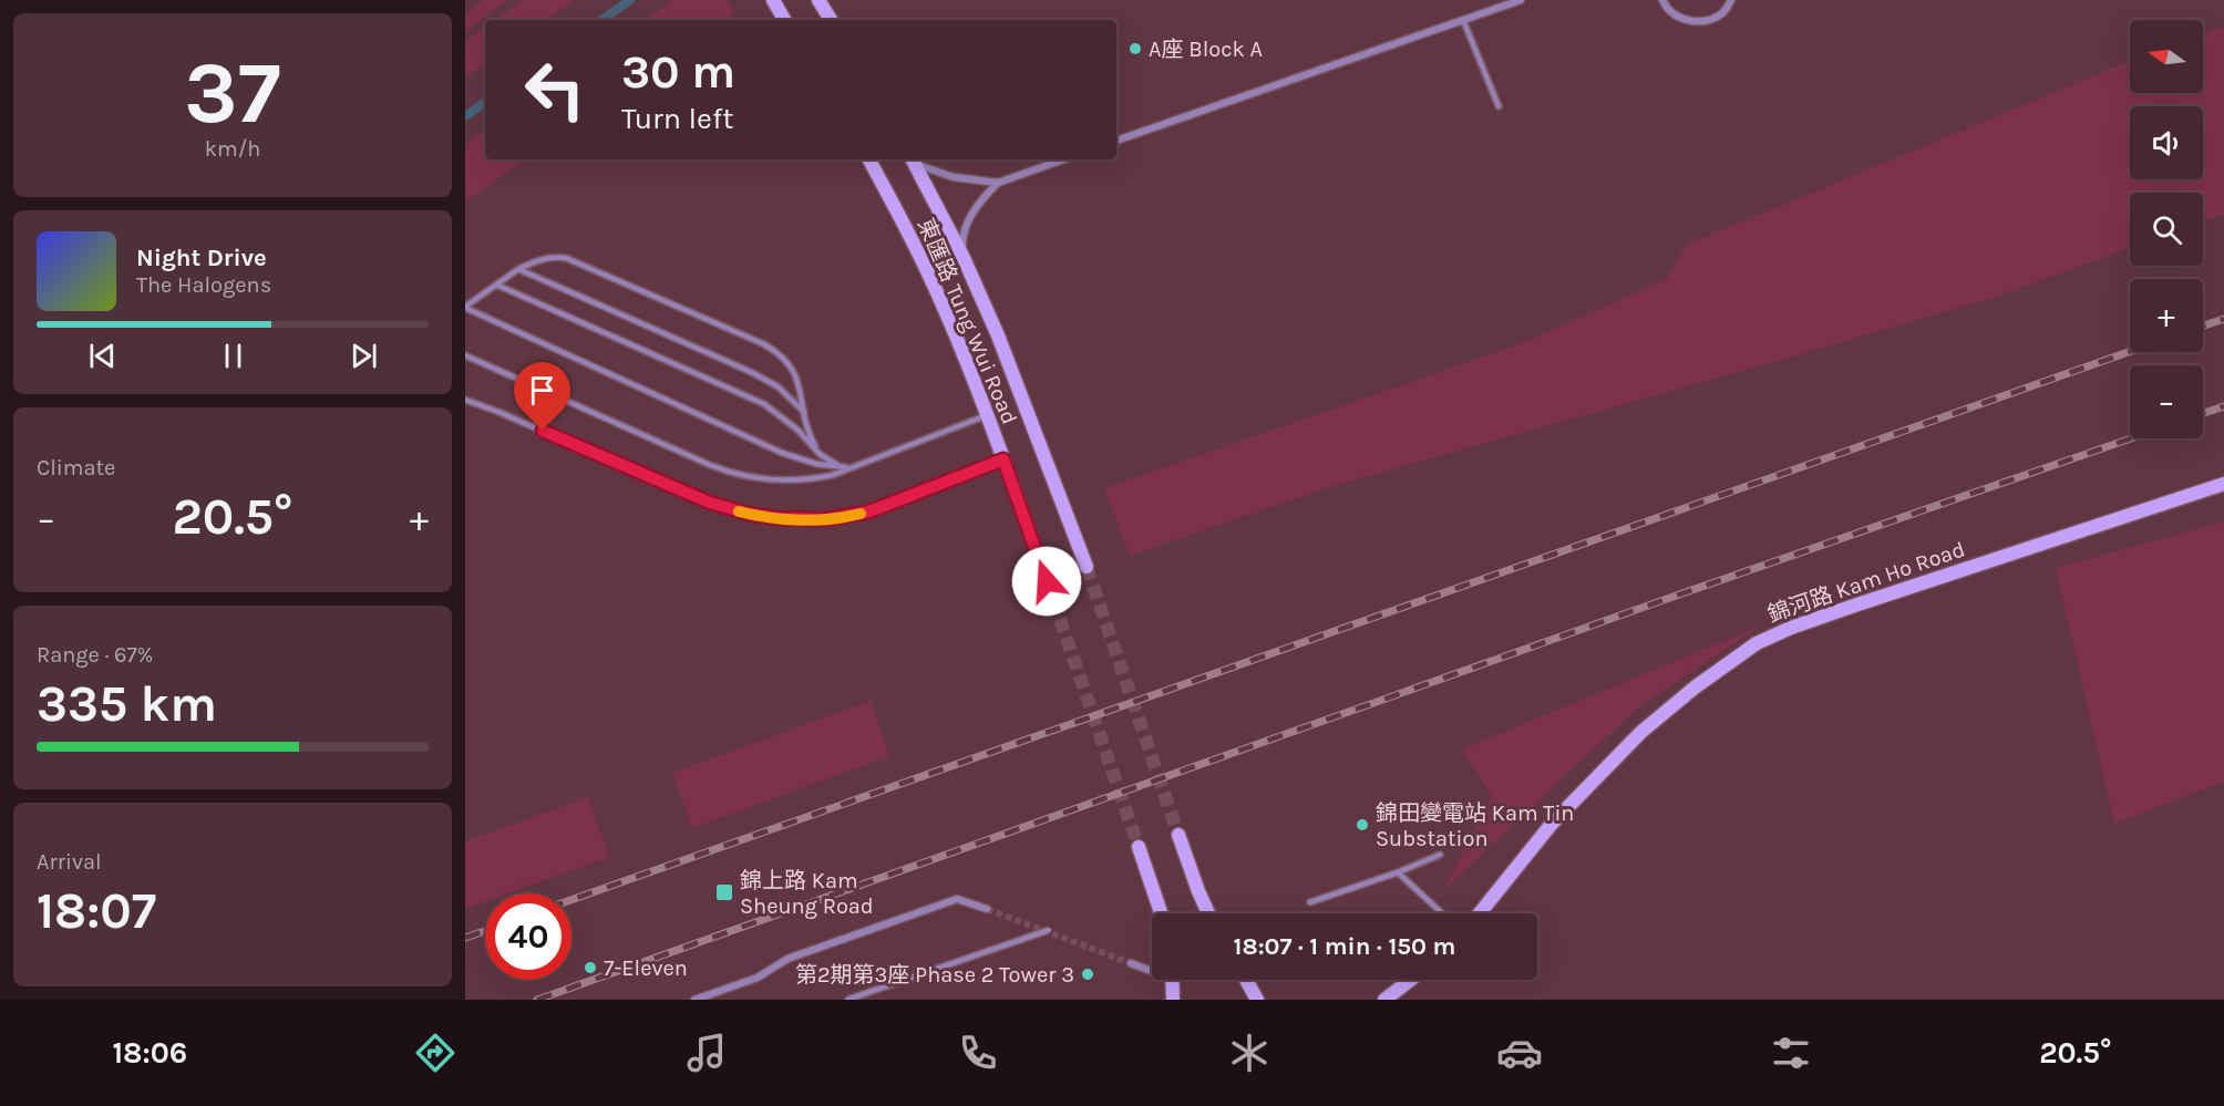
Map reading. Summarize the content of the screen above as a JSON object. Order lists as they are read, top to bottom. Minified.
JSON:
{"streets":{"street":["東匯路 Tung Wui Road","錦河路 Kam Ho Road"]},"places":{"other":["A座 Block A","錦田變電站 Kam Tin Substation","7-Eleven","第2期第3座 Phase 2 Tower 3"],"transit":["錦上路 Kam Sheung Road"]},"north":"left","page":{"tile":[["37","km/h"],"Climate",["Range · 67%","335 km"],["Arrival","18:07"]],"map_buttons":["+","−"],"turn":["30 m","Turn left"],"song":["Night Drive","The Halogens"],"heat":["−","20.5°","+"],"limit":"40","trip":"18:07 · 1 min · 150 m","tabs":["18:06","20.5°"]}}
